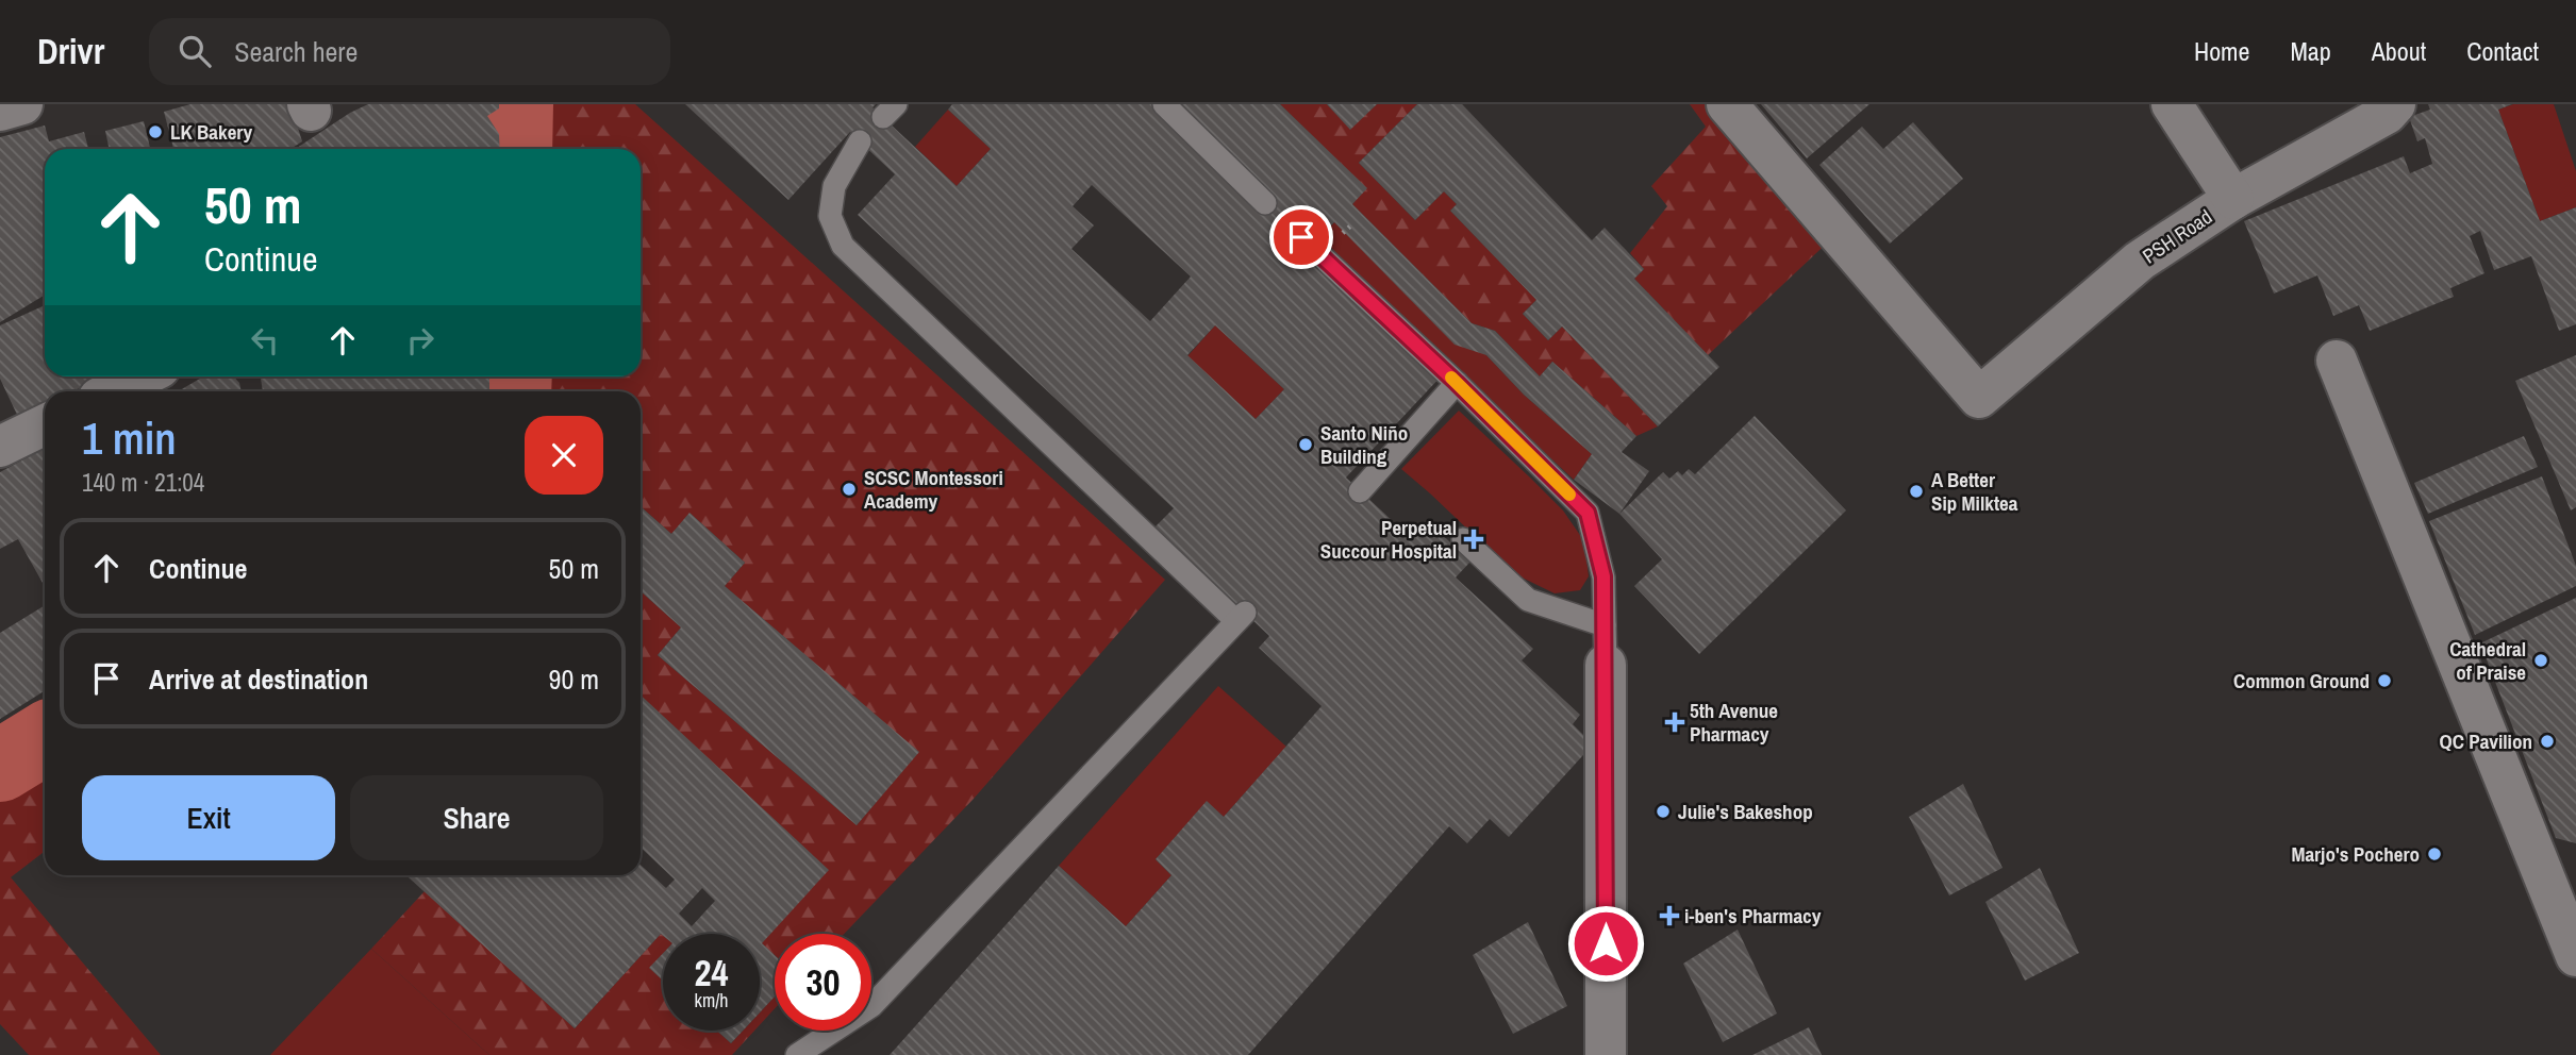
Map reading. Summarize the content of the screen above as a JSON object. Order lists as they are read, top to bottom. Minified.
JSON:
{"streets":{"street":["PSH Road"]},"places":{"other":["LK Bakery","Santo Niño Building","SCSC Montessori Academy","A Better Sip Milktea","Cathedral of Praise","Common Ground","QC Pavilion","Julie's Bakeshop","Marjo's Pochero"],"health":["Perpetual Succour Hospital","5th Avenue Pharmacy","i-ben's Pharmacy"]},"page":{"header":"Drivr","search":"Search here","nav":["Home","Map","About","Contact"],"turn":["50 m","Continue"],"heading":["1 min","140 m · 21:04"],"list":[{"name":"Continue","value":"50 m"},{"name":"Arrive at destination","value":"90 m"}],"buttons":["Exit","Share"],"speed":"24 km/h","limit":"30"}}
